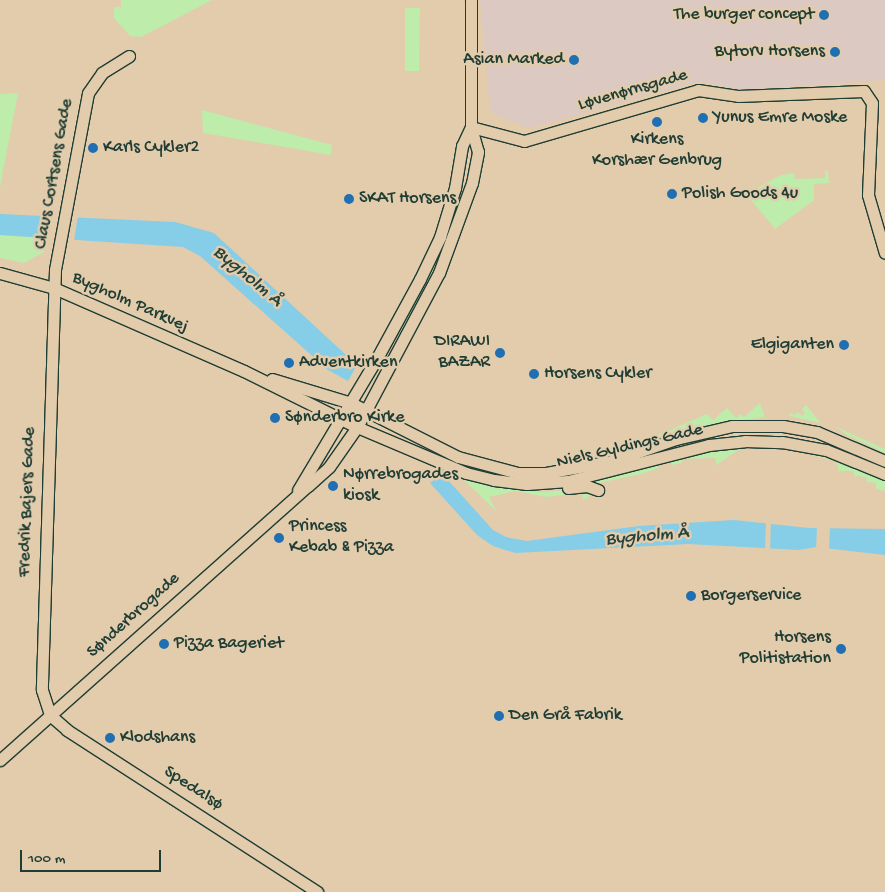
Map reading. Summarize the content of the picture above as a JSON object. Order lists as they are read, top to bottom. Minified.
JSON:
{"streets":{"street":["Løvenørnsgade","Claus Cortsens Gade","Bygholm Parkvej","Niels Gyldings Gade","Fredrik Bajers Gade","Sønderbrogade","Spedalsø"]},"crossings":[["Løvenørnsgade","Sønderbrogade"],["Claus Cortsens Gade","Bygholm Parkvej"],["Claus Cortsens Gade","Fredrik Bajers Gade"],["Bygholm Parkvej","Niels Gyldings Gade"],["Bygholm Parkvej","Fredrik Bajers Gade"],["Bygholm Parkvej","Sønderbrogade"],["Niels Gyldings Gade","Sønderbrogade"],["Fredrik Bajers Gade","Sønderbrogade"],["Fredrik Bajers Gade","Spedalsø"],["Sønderbrogade","Spedalsø"]],"water":["Bygholm Å"],"places":["The burger concept","Bytorv Horsens","Asian Marked","Yunus Emre Moske","Kirkens Korshær Genbrug","Karls Cykler2","Polish Goods 4u","SKAT Horsens","Elgiganten","DIRAWI BAZAR","Adventkirken","Horsens Cykler","Sønderbro Kirke","Nørrebrogades kiosk","Princess Kebab & Pizza","Borgerservice","Pizza Bageriet","Horsens Politistation","Den Grå Fabrik","Klodshans"],"scale_bar":"100 m"}
